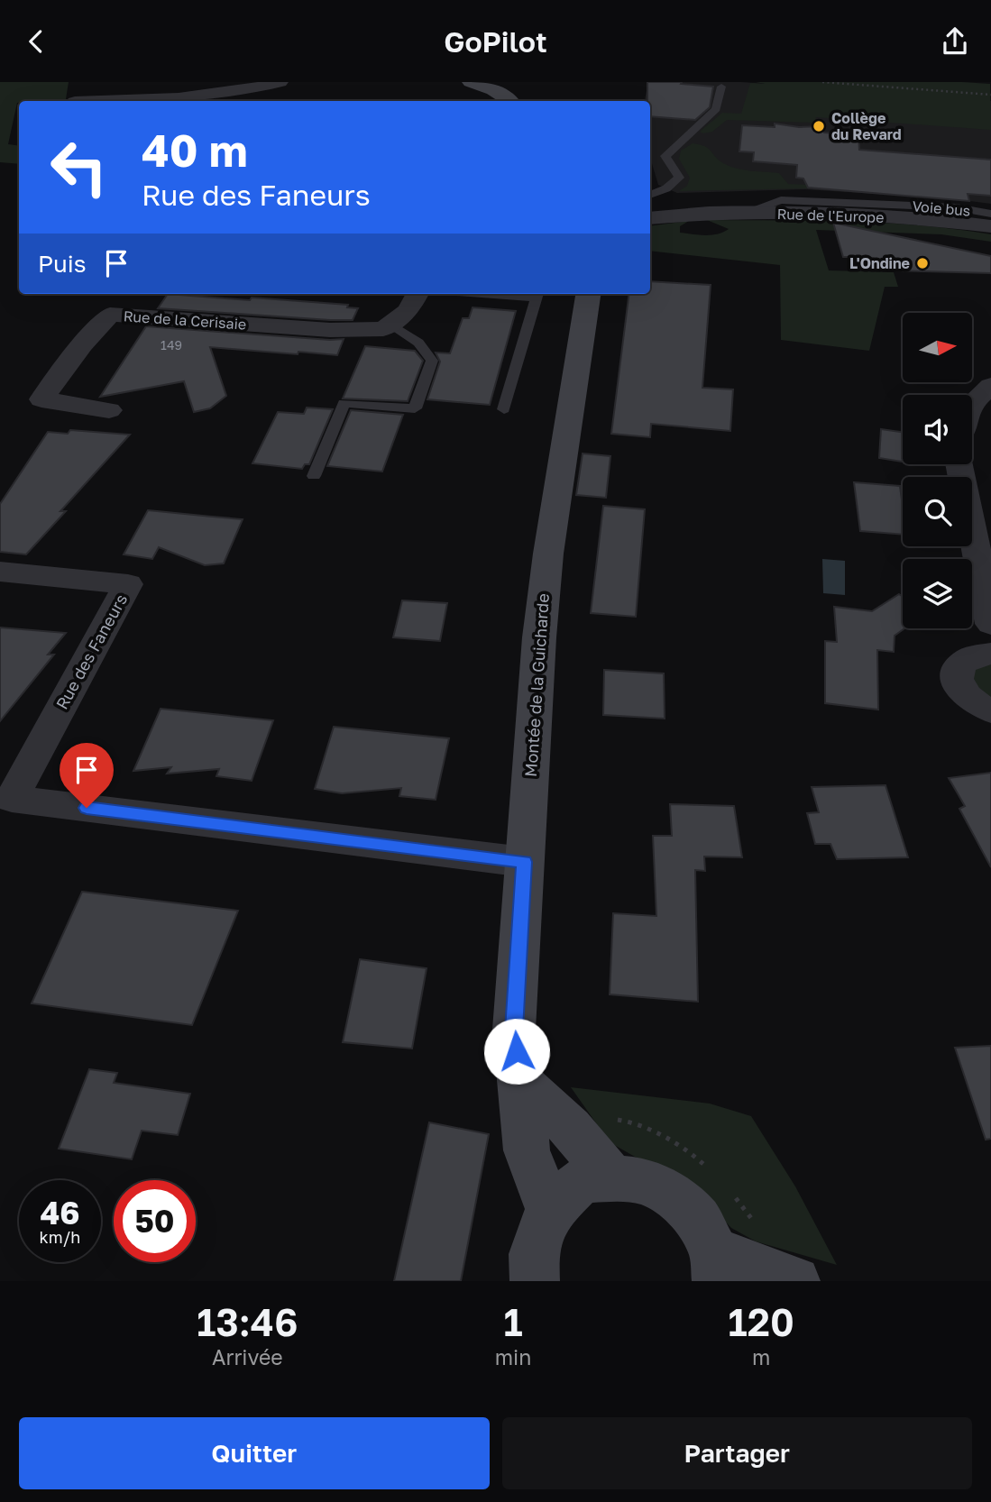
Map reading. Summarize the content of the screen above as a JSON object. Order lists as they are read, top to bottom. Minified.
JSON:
{"streets":{"main road":["Montée de la Guicharde"],"street":["Rue de l'Europe","Rue de la Cerisaie","Rue des Faneurs"],"lane":["Voie bus"]},"crossings":[["Voie bus","Rue de l'Europe"],["Rue des Faneurs","Montée de la Guicharde"]],"places":["Collège du Revard","L'Ondine"],"house_numbers":["149"],"north":"right","page":{"header":"GoPilot","turn":["40 m","Rue des Faneurs"],"then":"Puis","speed":"46 km/h","limit":"50","eta":["13:46","Arrivée","1","min","120","m"],"buttons":["Quitter","Partager"]}}
